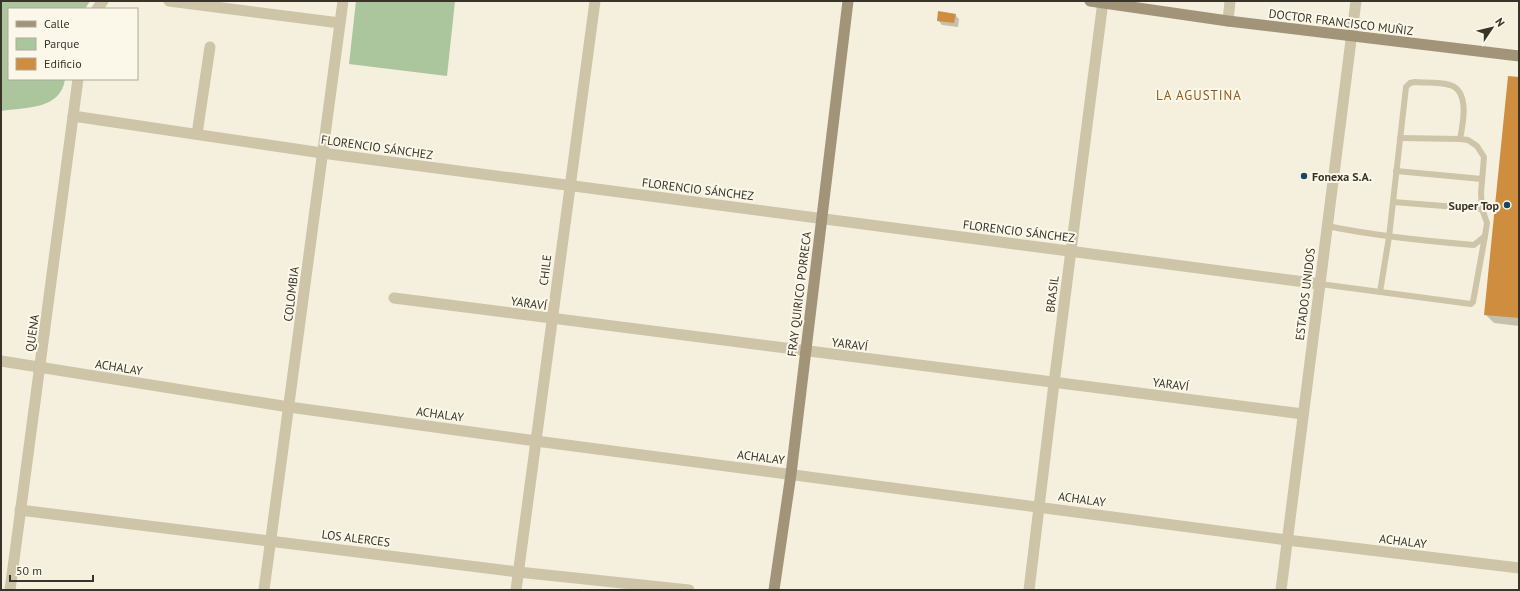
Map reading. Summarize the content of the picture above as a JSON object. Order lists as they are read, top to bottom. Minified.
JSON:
{"streets":{"main road":["DOCTOR FRANCISCO MUÑIZ","FRAY QUIRICO PORRECA"],"street":["FLORENCIO SÁNCHEZ","CHILE","COLOMBIA","BRASIL","ESTADOS UNIDOS","YARAVÍ","QUENA","ACHALAY","LOS ALERCES"]},"crossings":[["DOCTOR FRANCISCO MUÑIZ","BRASIL"],["DOCTOR FRANCISCO MUÑIZ","ESTADOS UNIDOS"],["FLORENCIO SÁNCHEZ","CHILE"],["FLORENCIO SÁNCHEZ","COLOMBIA"],["FLORENCIO SÁNCHEZ","FRAY QUIRICO PORRECA"],["FLORENCIO SÁNCHEZ","BRASIL"],["FLORENCIO SÁNCHEZ","ESTADOS UNIDOS"],["FLORENCIO SÁNCHEZ","QUENA"],["CHILE","YARAVÍ"],["CHILE","ACHALAY"],["CHILE","LOS ALERCES"],["COLOMBIA","ACHALAY"],["COLOMBIA","LOS ALERCES"],["FRAY QUIRICO PORRECA","YARAVÍ"],["FRAY QUIRICO PORRECA","ACHALAY"],["BRASIL","YARAVÍ"],["BRASIL","ACHALAY"],["ESTADOS UNIDOS","YARAVÍ"],["ESTADOS UNIDOS","ACHALAY"],["QUENA","ACHALAY"],["QUENA","LOS ALERCES"]],"districts":["LA AGUSTINA"],"places":["Fonexa S.A.","Super Top"],"legend":["Calle","Parque","Edificio"],"scale_bar":"50 m","north":"top right"}
